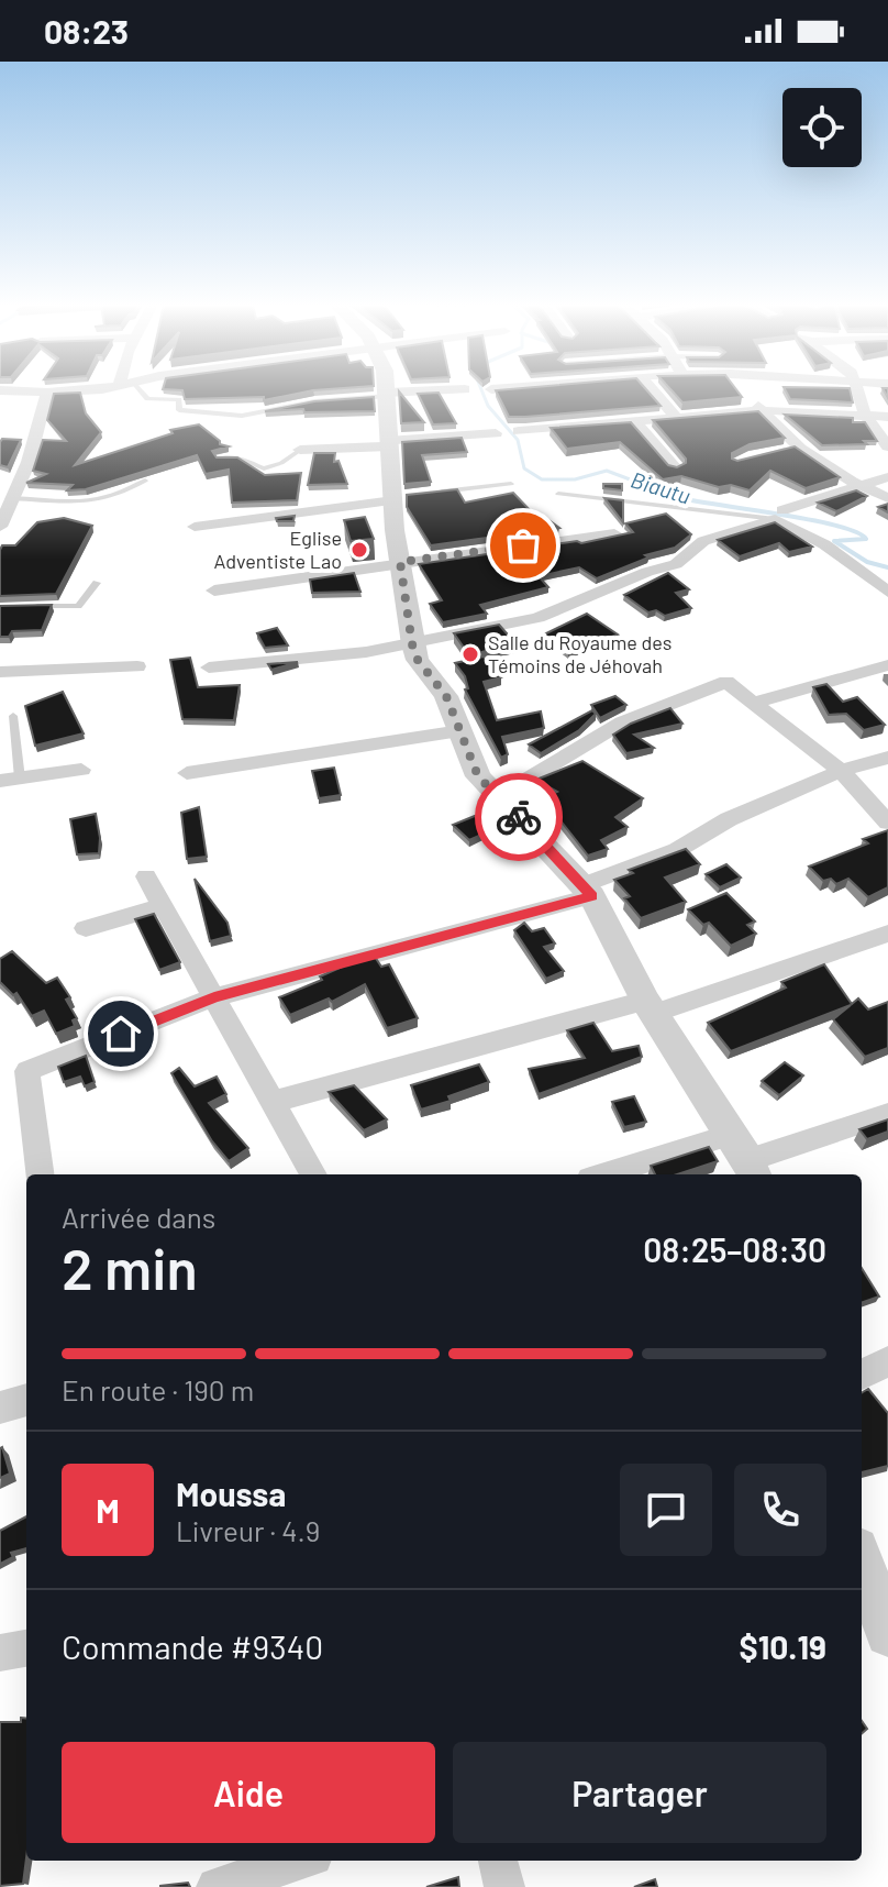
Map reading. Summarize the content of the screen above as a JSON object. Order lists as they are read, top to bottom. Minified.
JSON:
{"water":["Biautu"],"places":["Eglise Adventiste Lao","Salle du Royaume des Témoins de Jéhovah"],"page":{"status":"08:23","heading":["2 min","Arrivée dans","08:25–08:30"],"panel":["Moussa","Livreur · 4.9","Commande #9340","$10.19"],"bar":"En route · 190 m","round":"M","buttons":["Aide","Partager"]}}
